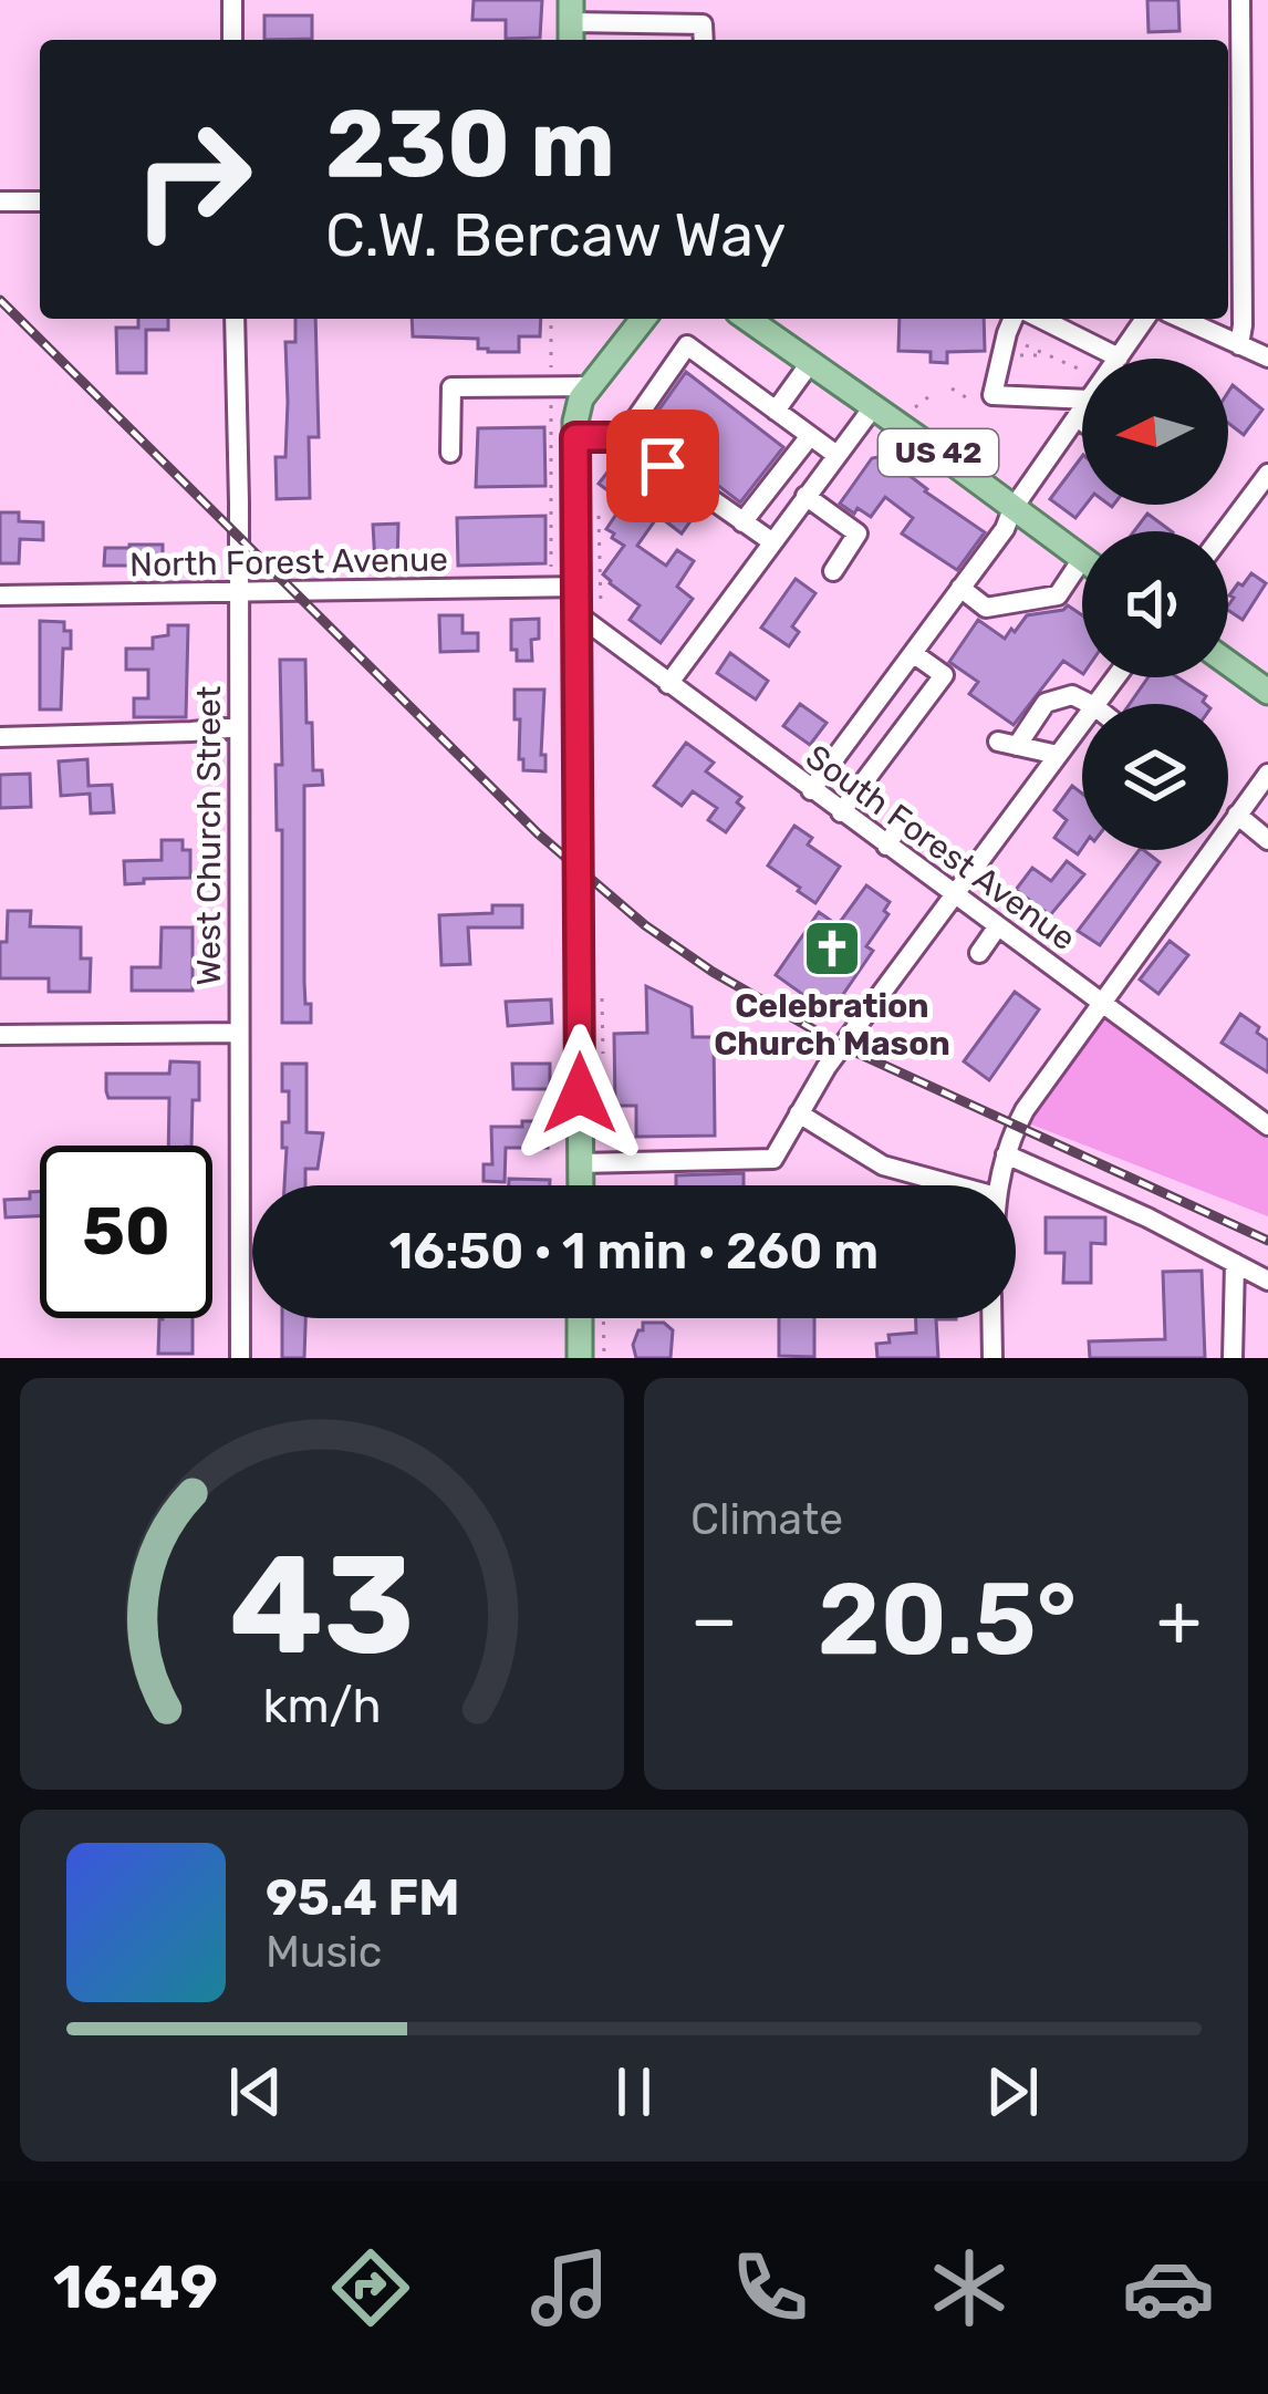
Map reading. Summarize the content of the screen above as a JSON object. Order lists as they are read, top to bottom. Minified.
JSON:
{"streets":{"main road":["US 42"],"street":["North Forest Avenue","West Church Street","South Forest Avenue"]},"crossings":[["North Forest Avenue","West Church Street"]],"places":{"church":["Celebration Church Mason"]},"north":"left","page":{"turn":["230 m","C.W. Bercaw Way"],"limit":"50","trip":"16:50 · 1 min · 260 m","tile":"Climate","heat":["−","20.5°","+"],"song":["95.4 FM","Music"],"tabs":"16:49","gauge":["43","km/h"]}}
